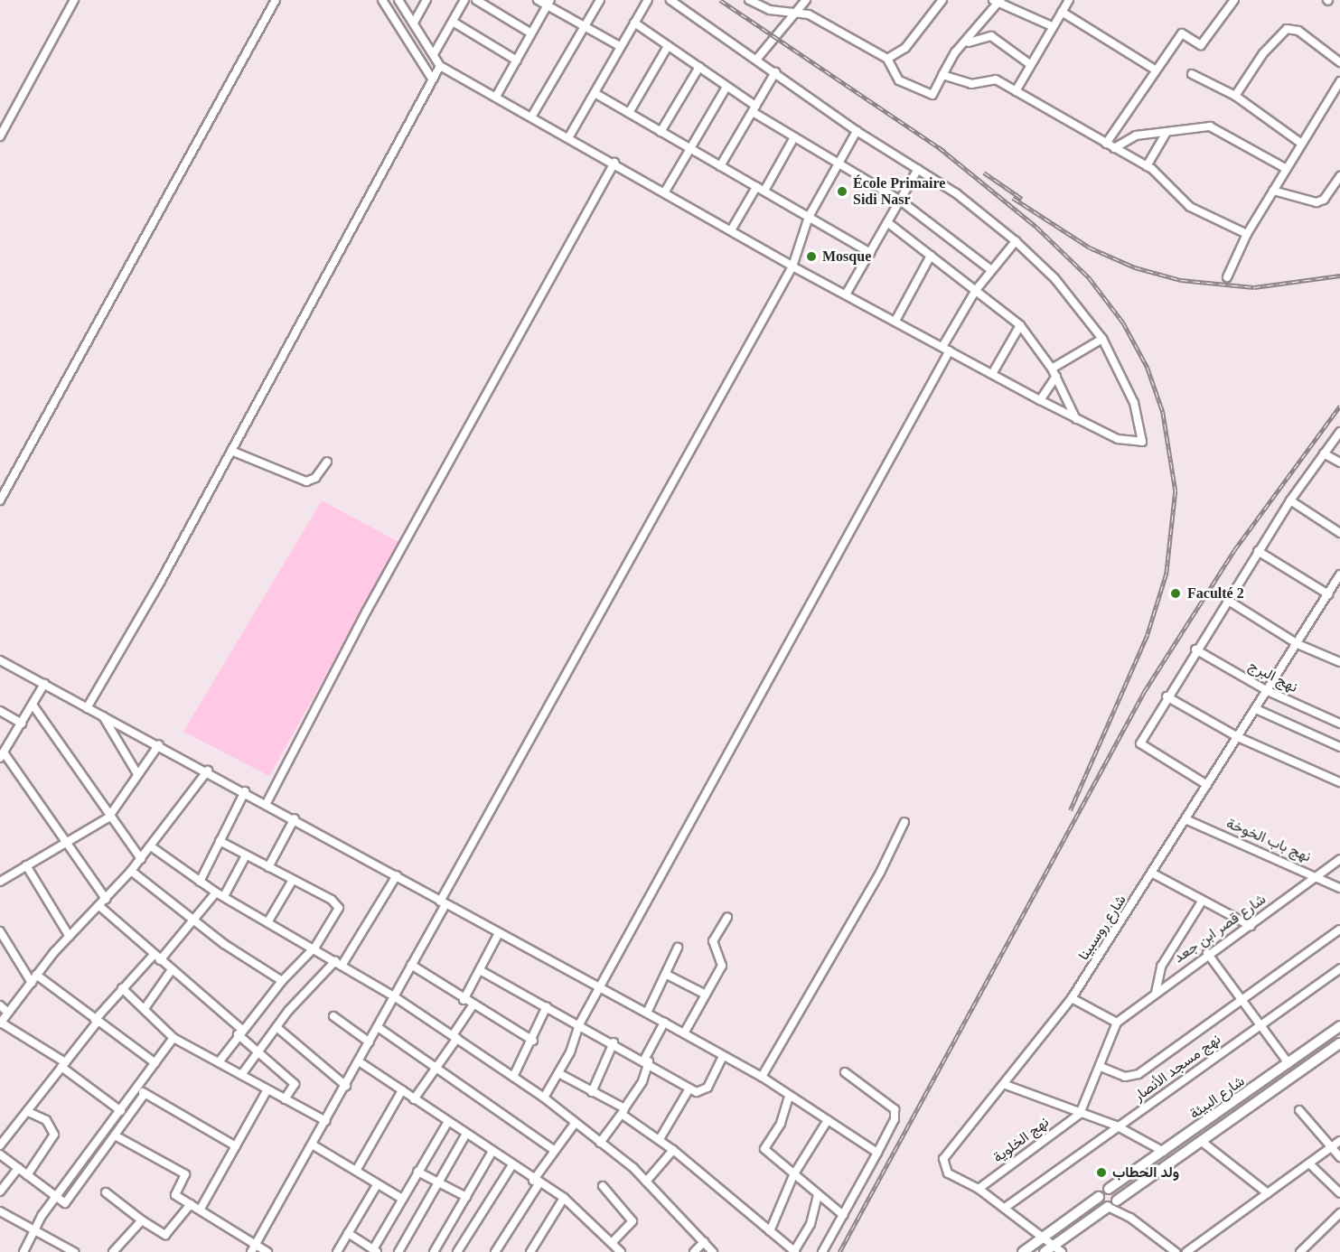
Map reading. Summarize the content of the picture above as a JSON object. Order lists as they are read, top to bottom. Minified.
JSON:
{"streets":{"main road":["شارع البيئة"],"street":["نهج البرج","نهج باب الخوخة","شارع روسبينا","شارع قصر ابن جعد","نهج مسجد الأنصار","نهج الخلوية"]},"crossings":[["نهج البرج","شارع روسبينا"],["نهج باب الخوخة","شارع روسبينا"],["نهج باب الخوخة","شارع قصر ابن جعد"],["شارع روسبينا","نهج مسجد الأنصار"],["شارع روسبينا","شارع البيئة"],["شارع روسبينا","نهج الخلوية"]],"places":["École Primaire Sidi Nasr","Mosque","Faculté 2","ولد الحطاب"]}
